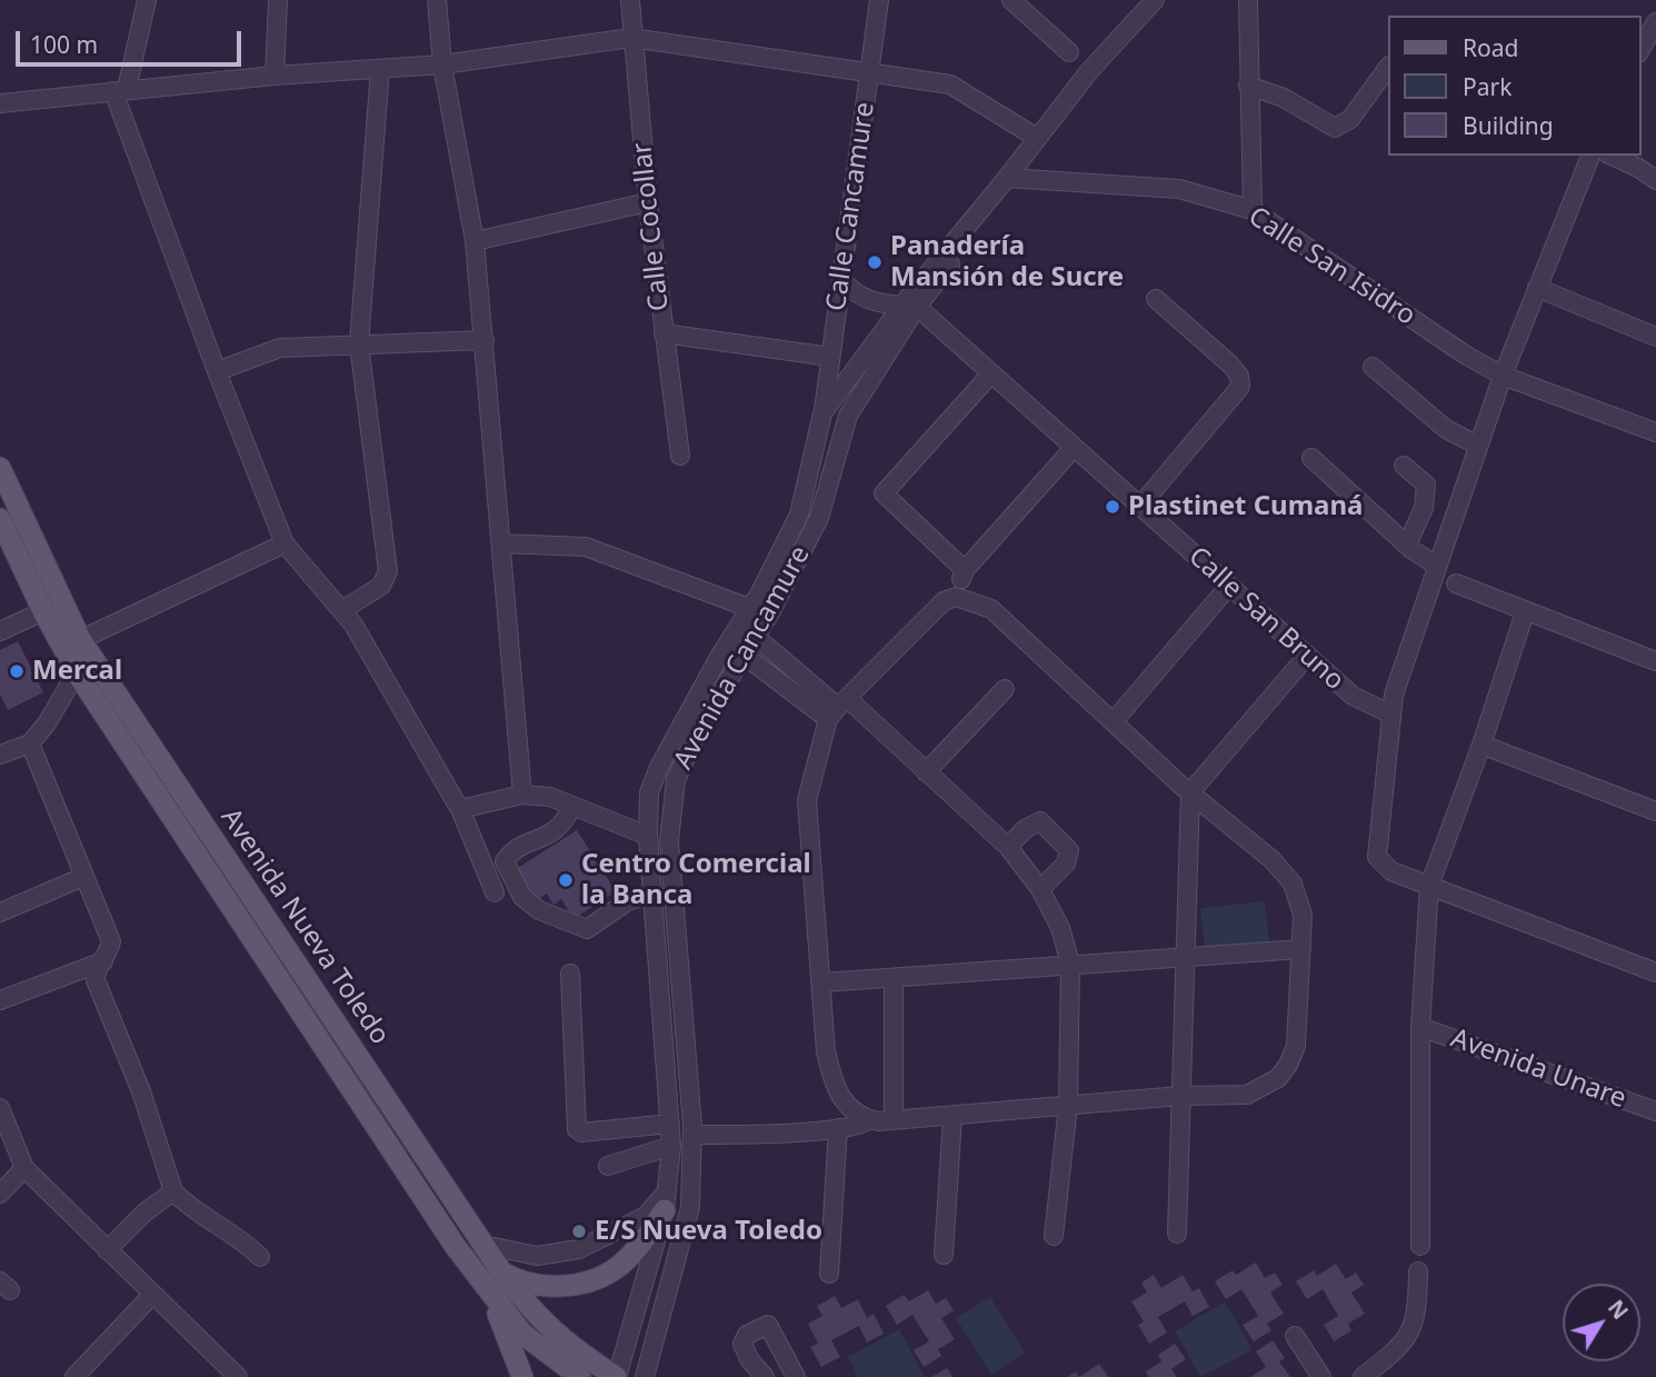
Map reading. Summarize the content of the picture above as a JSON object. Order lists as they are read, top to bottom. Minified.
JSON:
{"streets":{"main road":["Avenida Nueva Toledo"],"street":["Calle Cancamure","Calle Cocollar","Calle San Isidro","Calle San Bruno","Avenida Cancamure","Avenida Unare"]},"crossings":[["Calle Cancamure","Calle Cocollar"],["Calle Cancamure","Avenida Cancamure"],["Calle San Isidro","Avenida Cancamure"],["Calle San Bruno","Avenida Cancamure"]],"places":["Panadería Mansión de Sucre","Plastinet Cumaná","Mercal","Centro Comercial la Banca","E/S Nueva Toledo"],"legend":["Road","Park","Building"],"scale_bar":"100 m","north":"top right"}
